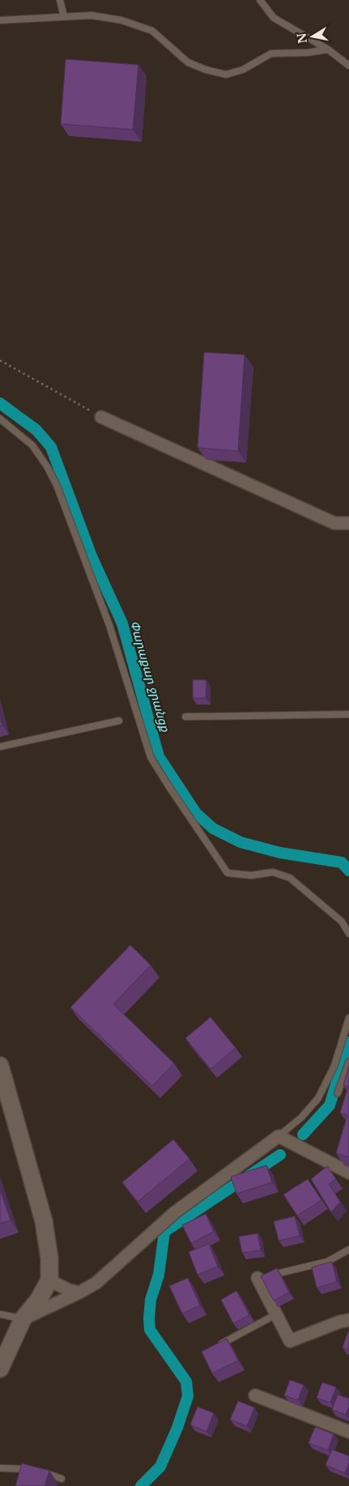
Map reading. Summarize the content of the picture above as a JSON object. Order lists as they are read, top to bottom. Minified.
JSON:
{"water":["Փարաքար ջրանցք"],"north":"left"}
